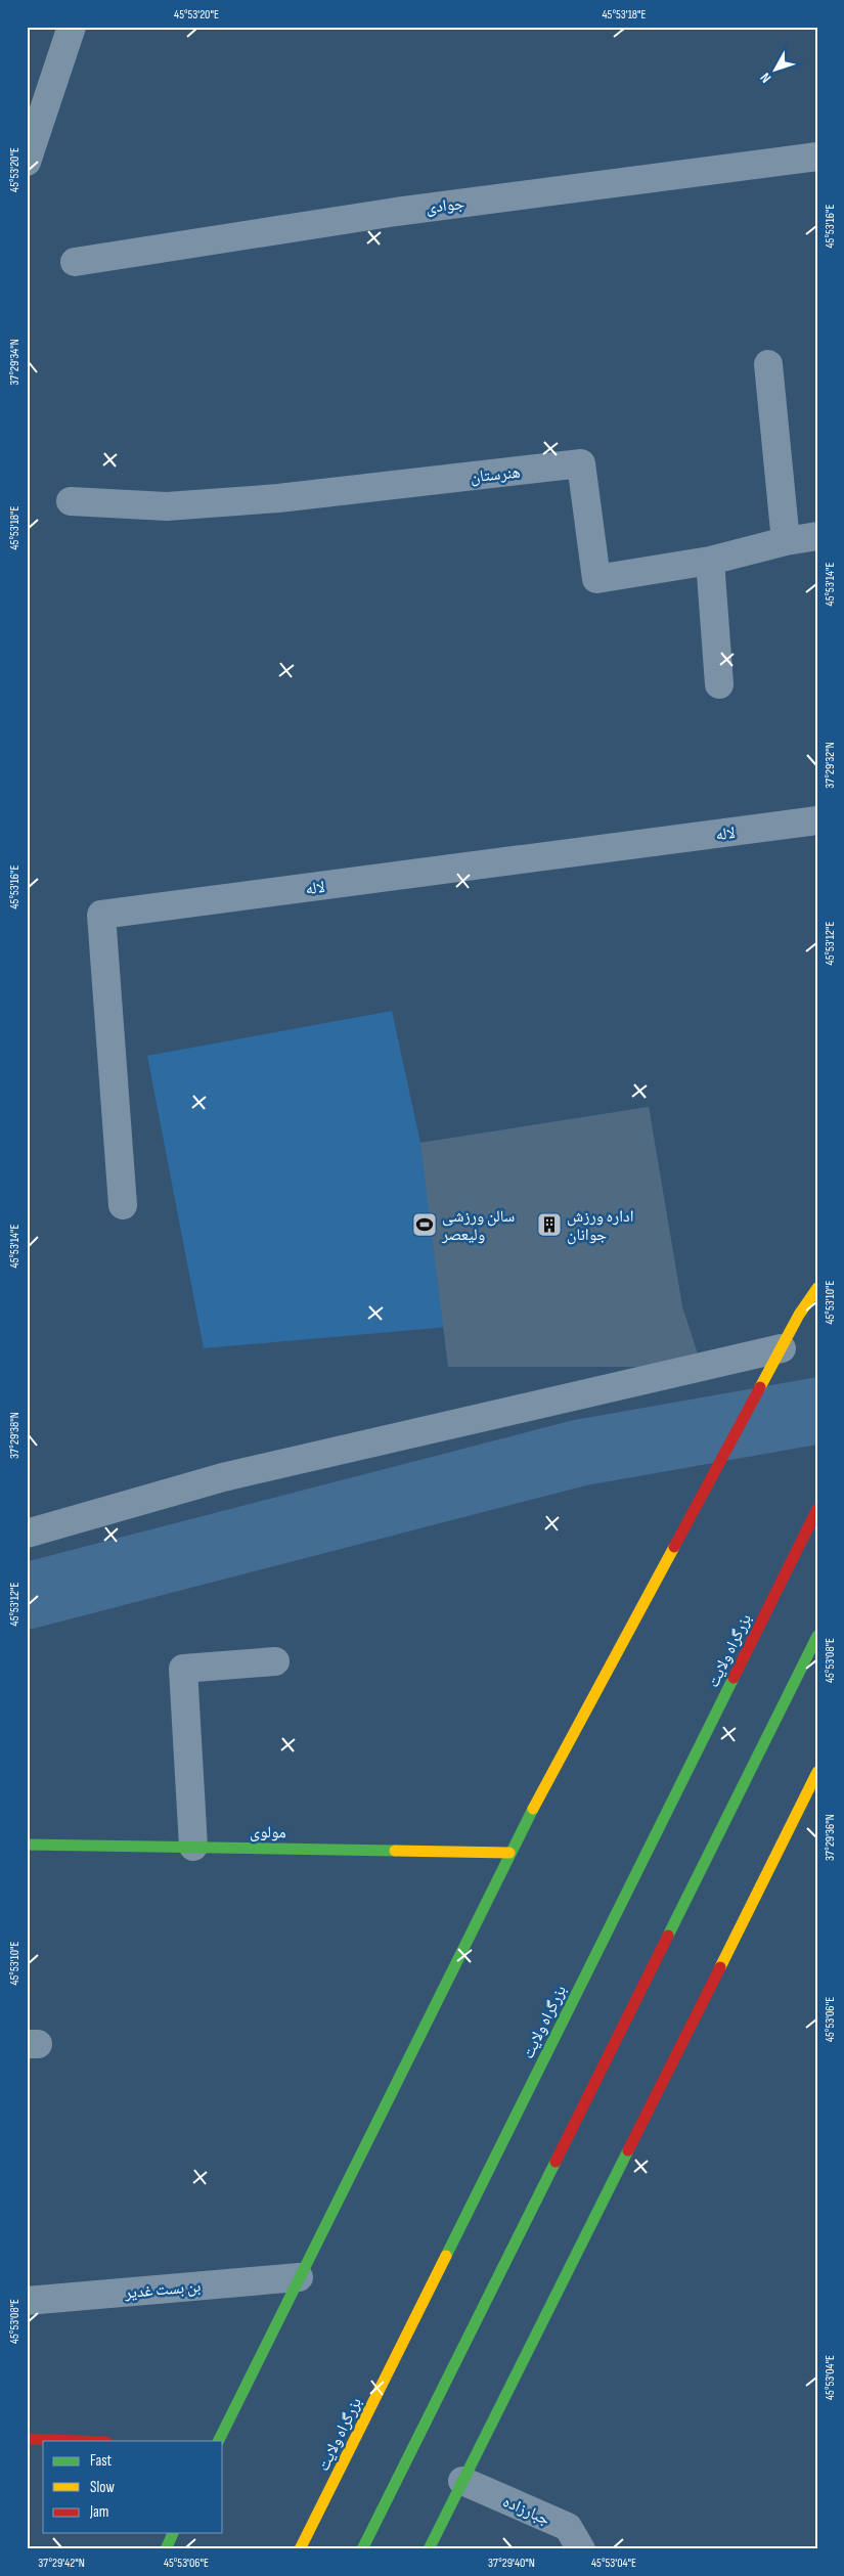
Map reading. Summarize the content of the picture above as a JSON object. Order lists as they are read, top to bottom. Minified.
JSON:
{"streets":{"main road":["بزرگراه ولایت","مولوی"],"street":["جوادی","هنرستان","لاله","بن بست غدیر","جبارزاده"]},"places":{"sports":["سالن ورزشی ولیعصر"],"building":["اداره ورزش جوانان"]},"legend":["Fast","Slow","Jam"],"north":"bottom left","coordinates":["45°53'20\"E","45°53'18\"E","45°53'16\"E","37°29'34\"N","45°53'14\"E","37°29'32\"N","45°53'12\"E","45°53'10\"E","37°29'38\"N","45°53'08\"E","37°29'36\"N","45°53'06\"E","45°53'04\"E","37°29'42\"N","37°29'40\"N"]}
